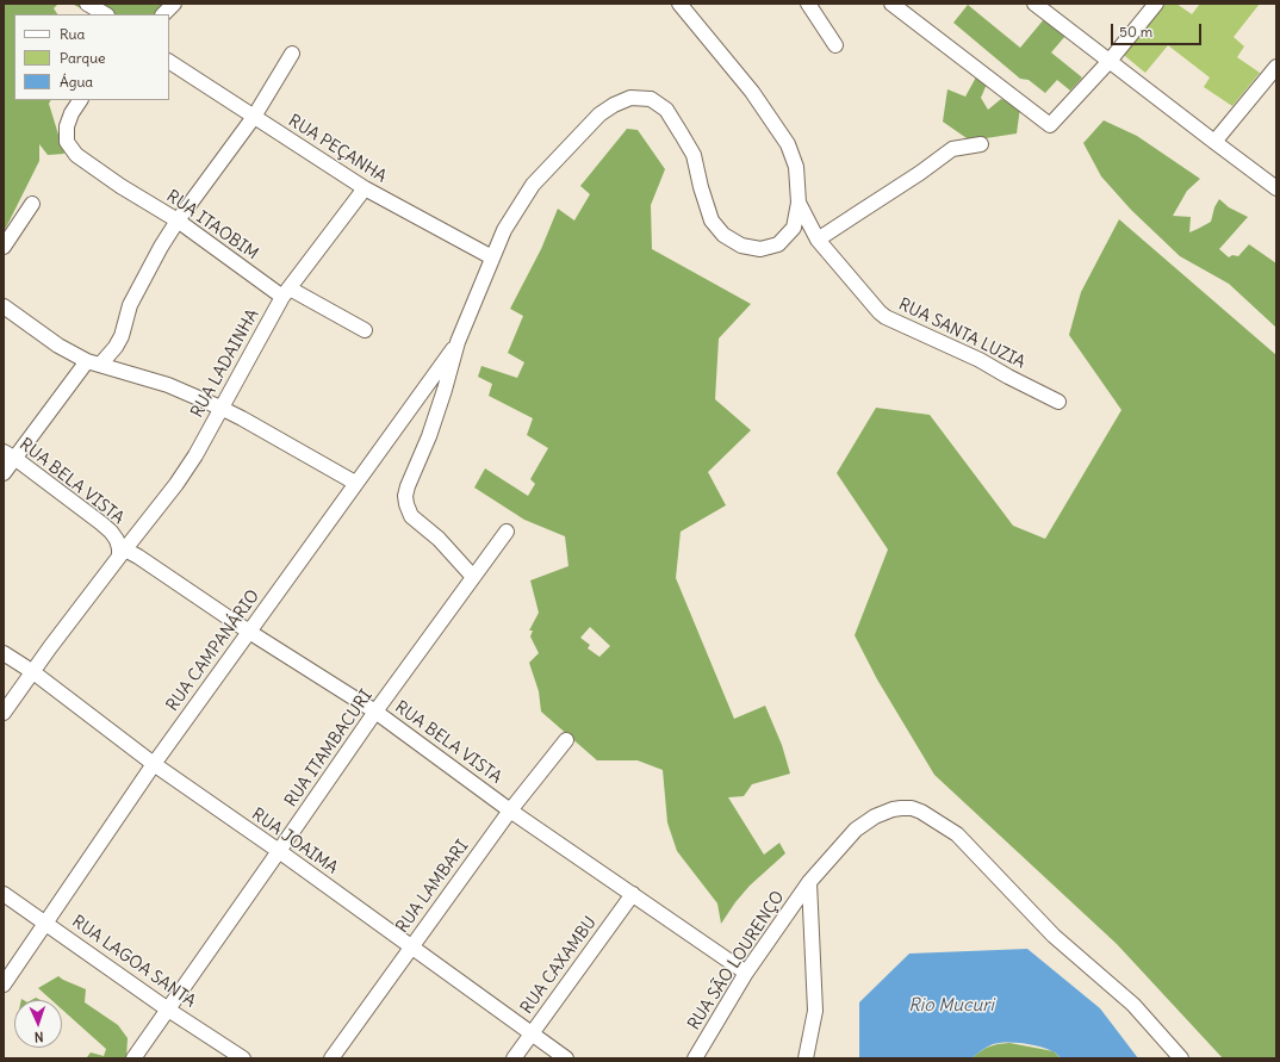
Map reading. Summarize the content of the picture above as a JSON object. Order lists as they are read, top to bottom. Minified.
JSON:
{"streets":{"street":["RUA PEÇANHA","RUA ITAOBIM","RUA SANTA LUZIA","RUA LADAINHA","RUA BELA VISTA","RUA CAMPANÁRIO","RUA ITAMBACURI","RUA JOAIMA","RUA LAMBARI","RUA SÃO LOURENÇO","RUA LAGOA SANTA","RUA CAXAMBU"]},"crossings":[["RUA PEÇANHA","RUA LADAINHA"],["RUA PEÇANHA","RUA CAMPANÁRIO"],["RUA ITAOBIM","RUA LADAINHA"],["RUA SANTA LUZIA","RUA CAMPANÁRIO"],["RUA LADAINHA","RUA BELA VISTA"],["RUA LADAINHA","RUA JOAIMA"],["RUA BELA VISTA","RUA CAMPANÁRIO"],["RUA BELA VISTA","RUA ITAMBACURI"],["RUA BELA VISTA","RUA LAMBARI"],["RUA BELA VISTA","RUA SÃO LOURENÇO"],["RUA BELA VISTA","RUA CAXAMBU"],["RUA CAMPANÁRIO","RUA ITAMBACURI"],["RUA CAMPANÁRIO","RUA JOAIMA"],["RUA CAMPANÁRIO","RUA LAGOA SANTA"],["RUA ITAMBACURI","RUA JOAIMA"],["RUA ITAMBACURI","RUA LAGOA SANTA"],["RUA JOAIMA","RUA LAMBARI"],["RUA JOAIMA","RUA CAXAMBU"]],"water":["Rio Mucuri"],"legend":["Rua","Parque","Água"],"scale_bar":"50 m","north":"bottom"}
